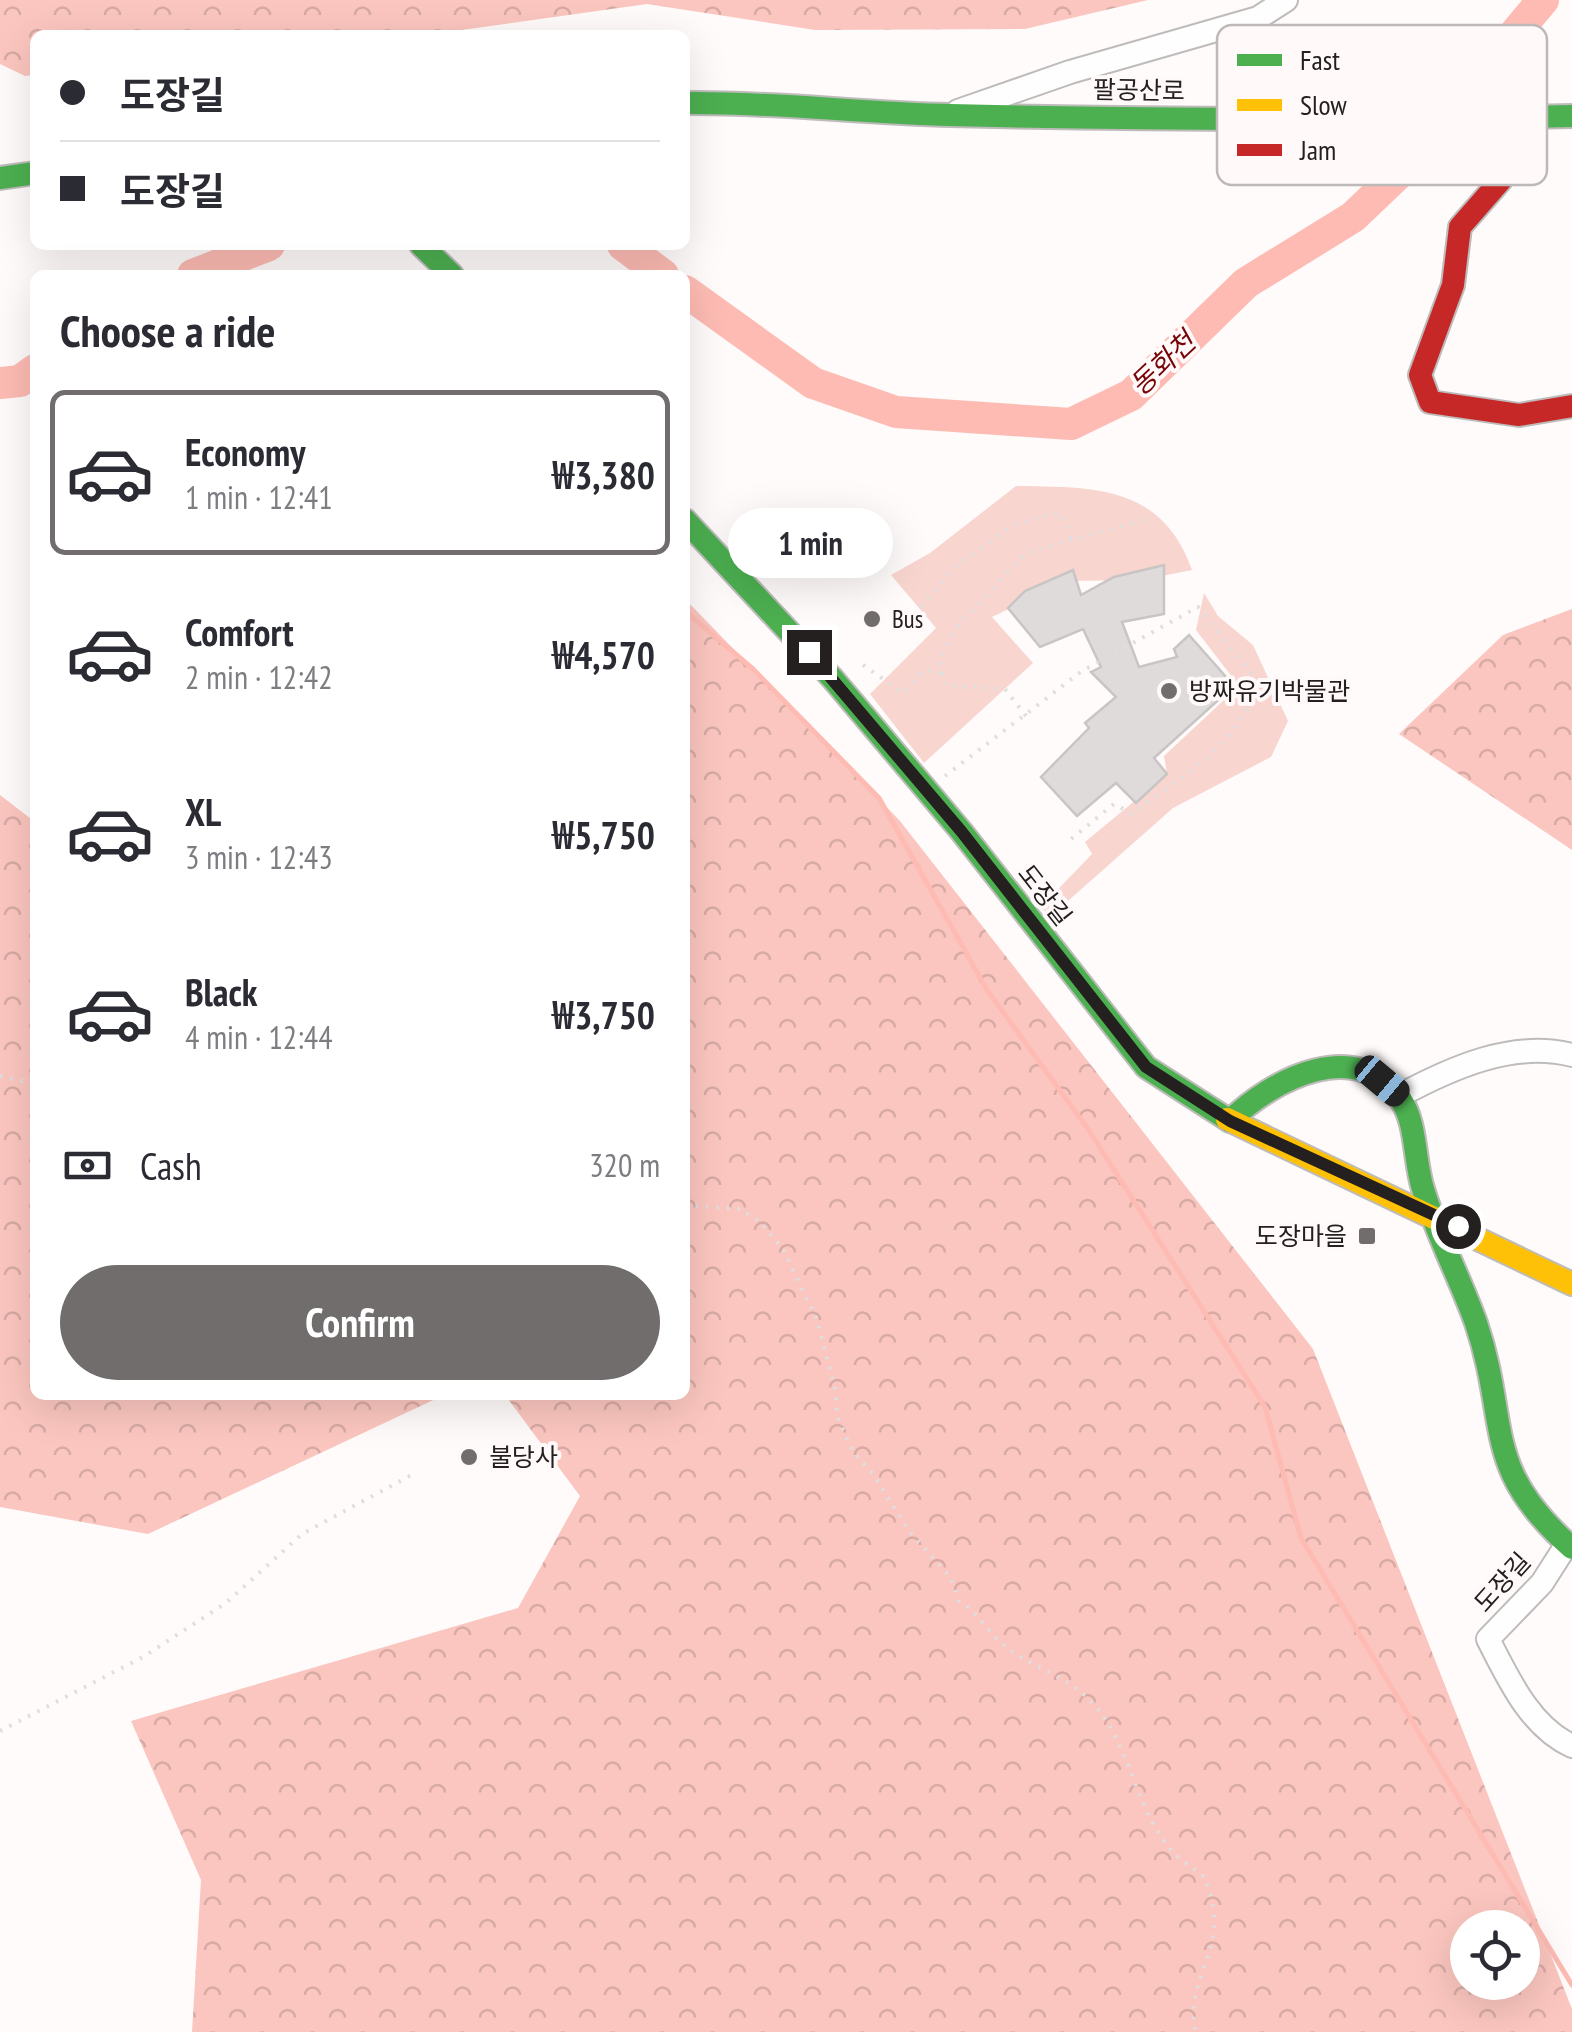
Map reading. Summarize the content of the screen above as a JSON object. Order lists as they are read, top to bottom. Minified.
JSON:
{"streets":{"street":["팔공산로","도장길"]},"water":["동화천"],"places":{"other":["Bus","방짜유기박물관","불당사"],"transit":["도장마을"]},"legend":["Fast","Slow","Jam"],"page":{"banner":["도장길","도장길"],"heading":"Choose a ride","list":[{"name":"Economy","note":"1 min · 12:41","value":"₩3,380"},{"name":"Comfort","note":"2 min · 12:42","value":"₩4,570"},{"name":"XL","note":"3 min · 12:43","value":"₩5,750"},{"name":"Black","note":"4 min · 12:44","value":"₩3,750"}],"bubble":"1 min","pay":["Cash","320 m"],"buttons":"Confirm"}}
